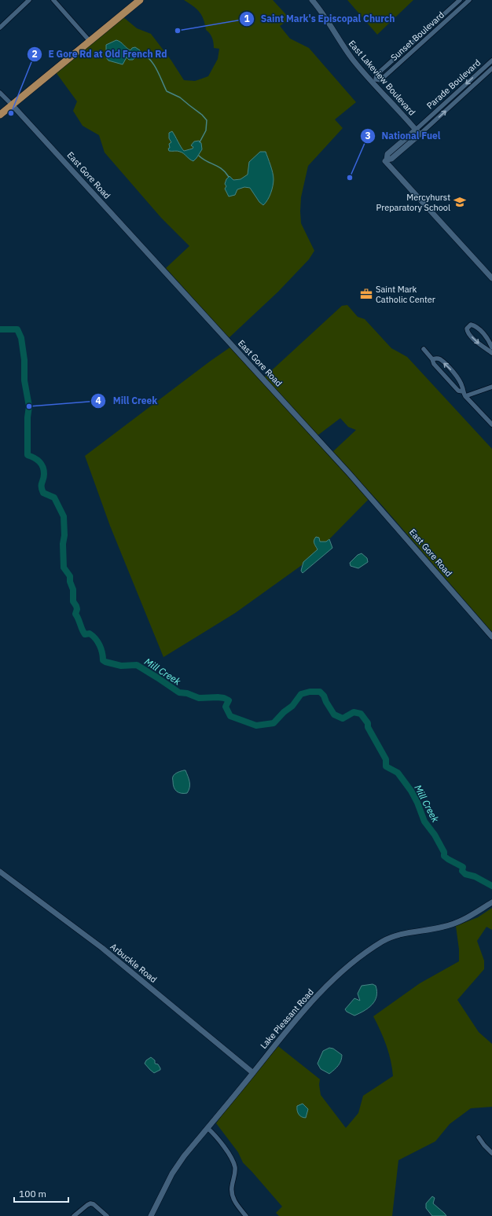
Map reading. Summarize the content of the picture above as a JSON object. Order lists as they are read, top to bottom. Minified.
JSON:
{"streets":{"street":["Sunset Boulevard","East Lakeview Boulevard","Parade Boulevard","East Gore Road","Arbuckle Road","Lake Pleasant Road"]},"crossings":[["Sunset Boulevard","East Lakeview Boulevard"],["East Lakeview Boulevard","Parade Boulevard"],["Arbuckle Road","Lake Pleasant Road"]],"water":["Mill Creek"],"places":{"other":["Saint Mark's Episcopal Church","E Gore Rd at Old French Rd","National Fuel","Mill Creek"],"school or university":["Mercyhurst Preparatory School"],"office":["Saint Mark Catholic Center"]},"scale_bar":"100 m"}
